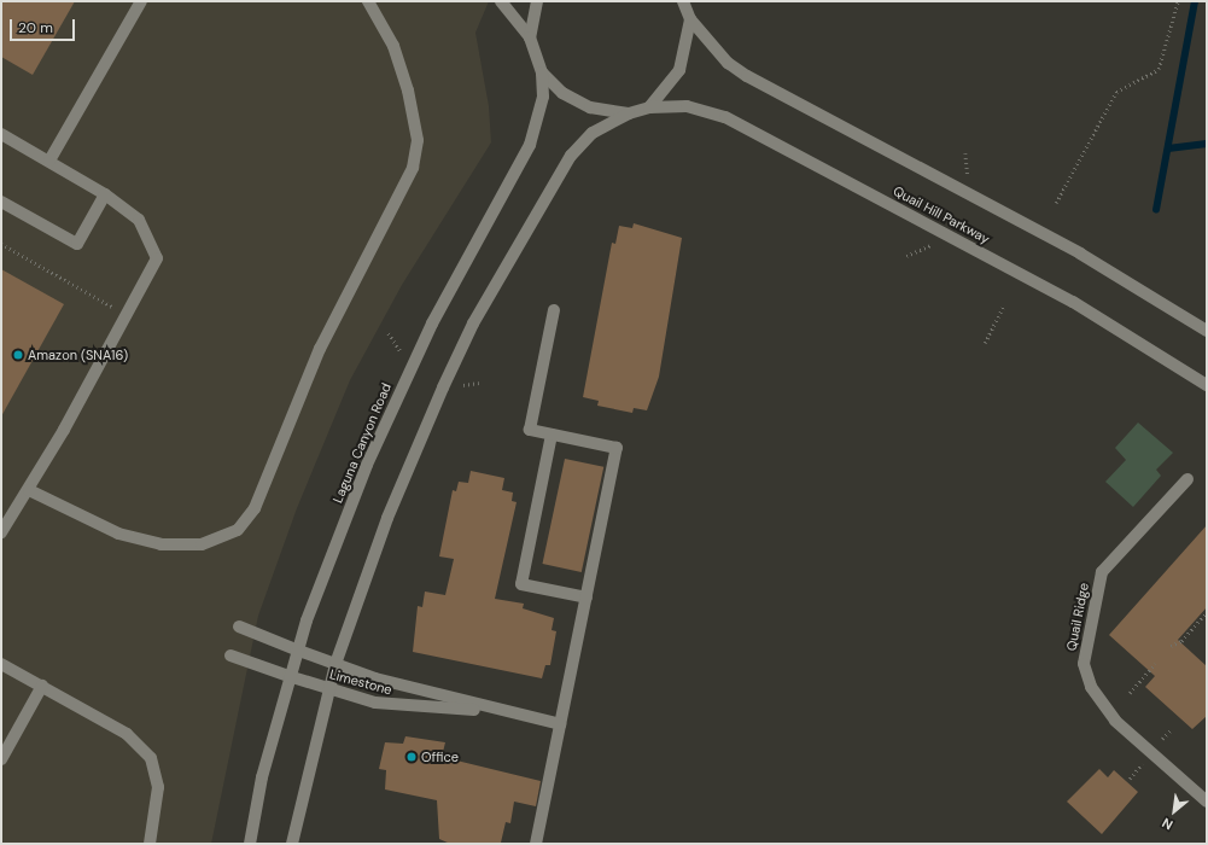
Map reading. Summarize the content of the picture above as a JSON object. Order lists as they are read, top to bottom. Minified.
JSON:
{"streets":{"main road":["Quail Hill Parkway","Laguna Canyon Road","Quail Ridge","Limestone"]},"crossings":[["Laguna Canyon Road","Limestone"]],"places":["Amazon (SNA16)","Office"],"scale_bar":"20 m","north":"bottom left"}
